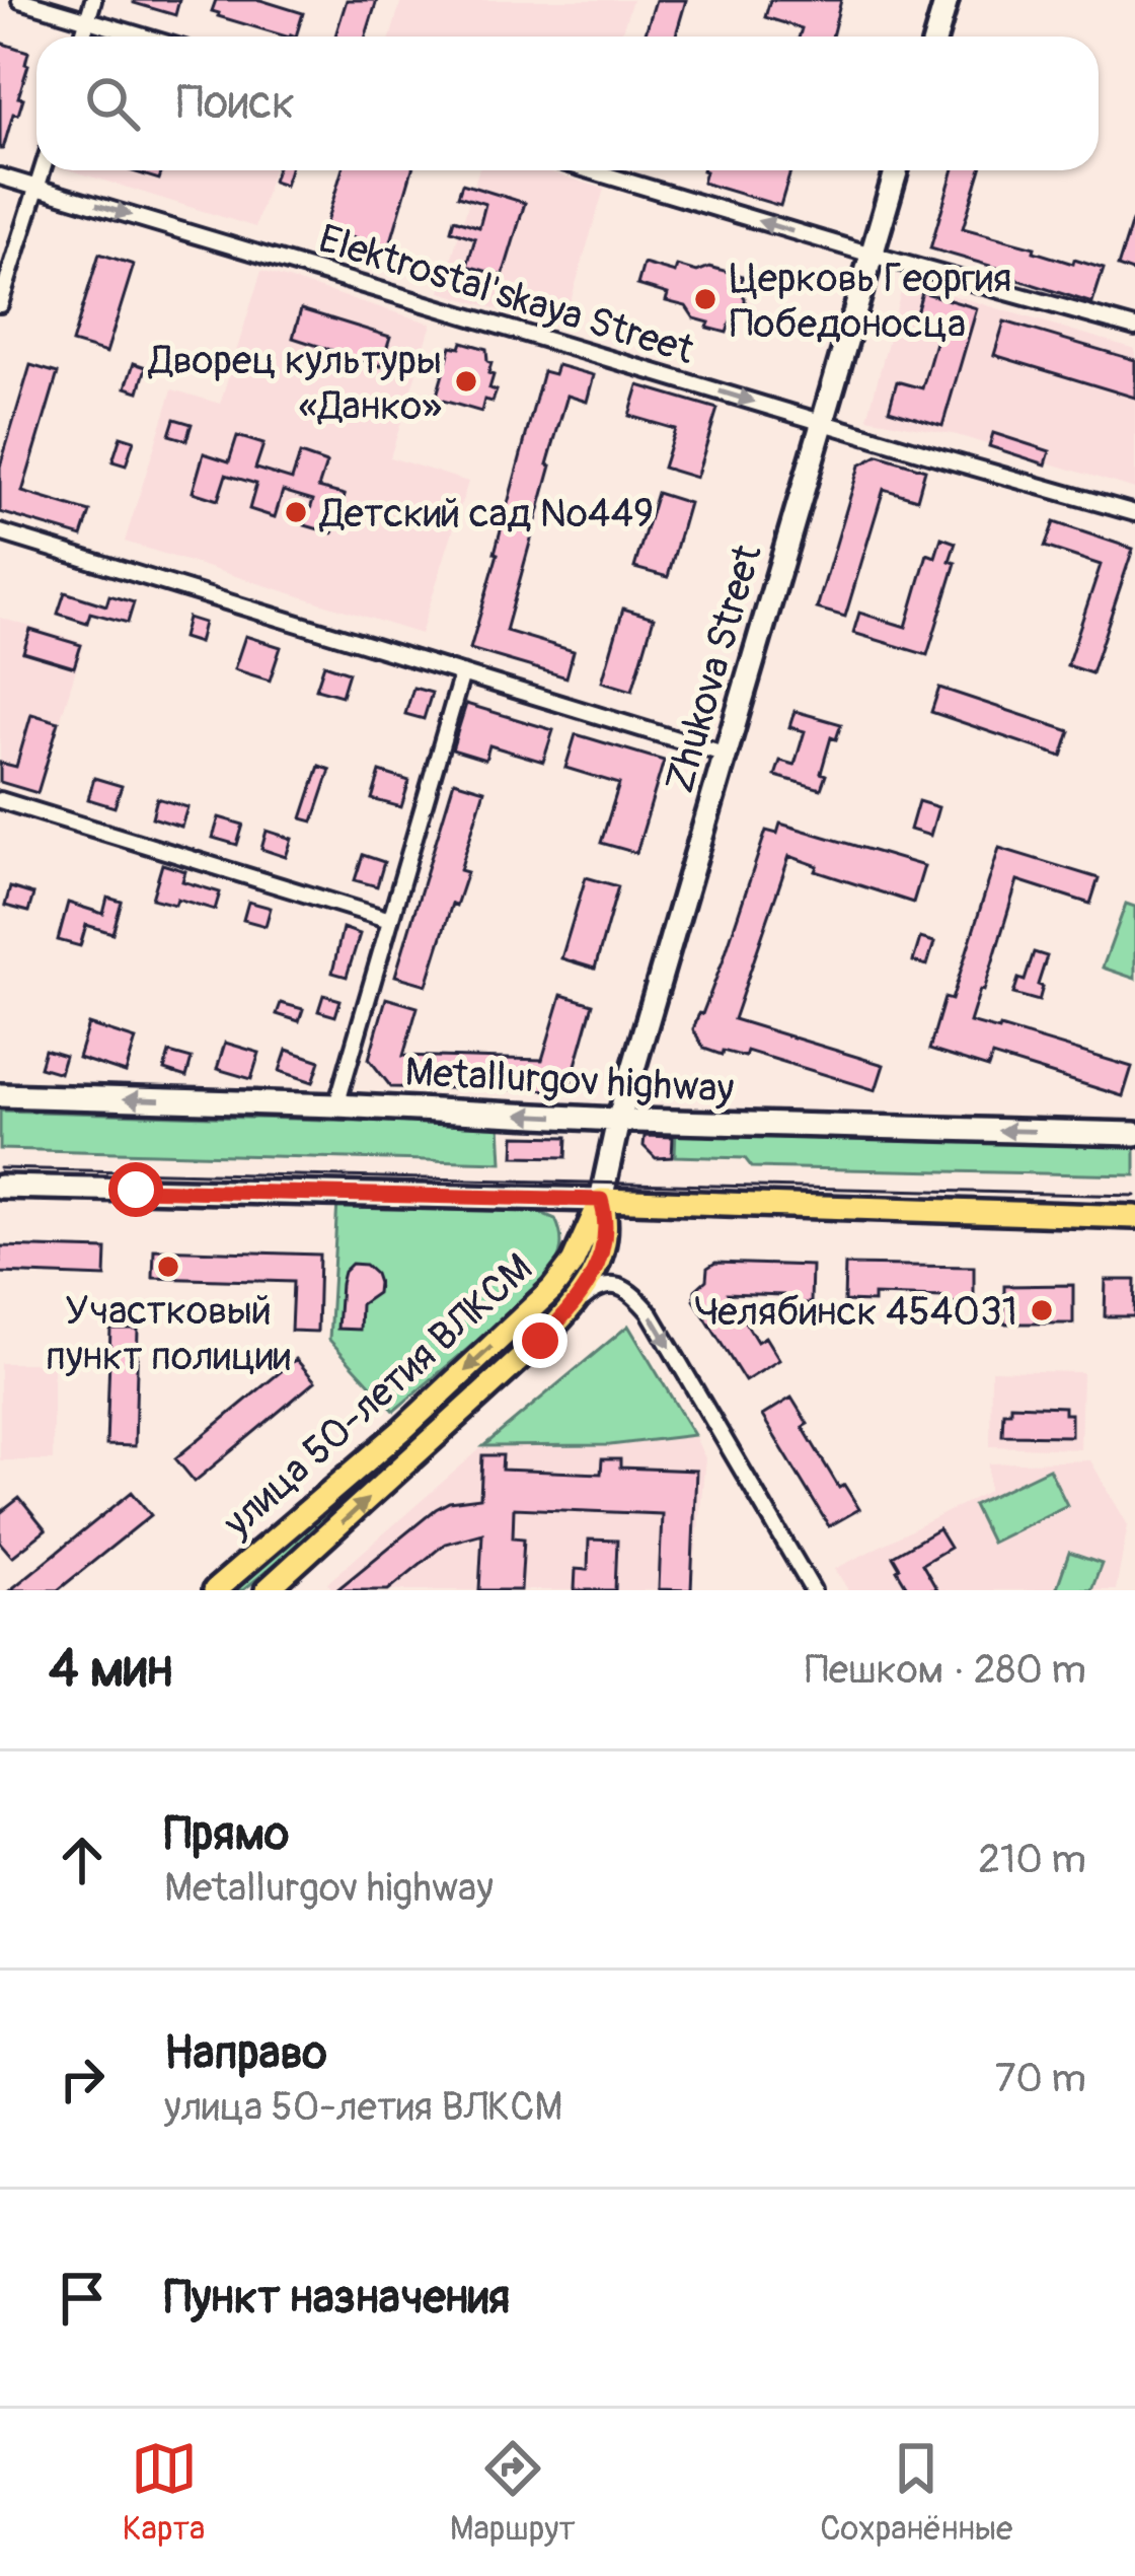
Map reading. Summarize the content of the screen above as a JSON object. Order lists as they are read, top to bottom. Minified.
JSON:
{"streets":{"main road":["Zhukova Street","Metallurgov highway","улица 50-летия ВЛКСМ"],"street":["Elektrostal'skaya Street"]},"crossings":[["Elektrostal'skaya Street","Zhukova Street"],["Zhukova Street","Metallurgov highway"],["Zhukova Street","улица 50-летия ВЛКСМ"]],"one_way":["Elektrostal'skaya Street"],"places":["Церковь Георгия Победоносца","Дворец культуры «Данко»","Детский сад №449","Участковый пункт полиции","Челябинск 454031"],"page":{"search":"Поиск","heading":["4 мин","Пешком · 280 m"],"list":[["Прямо","Metallurgov highway","210 m"],["Направо","улица 50-летия ВЛКСМ","70 m"],"Пункт назначения"],"nav":["Карта","Маршрут","Сохранённые"]}}
